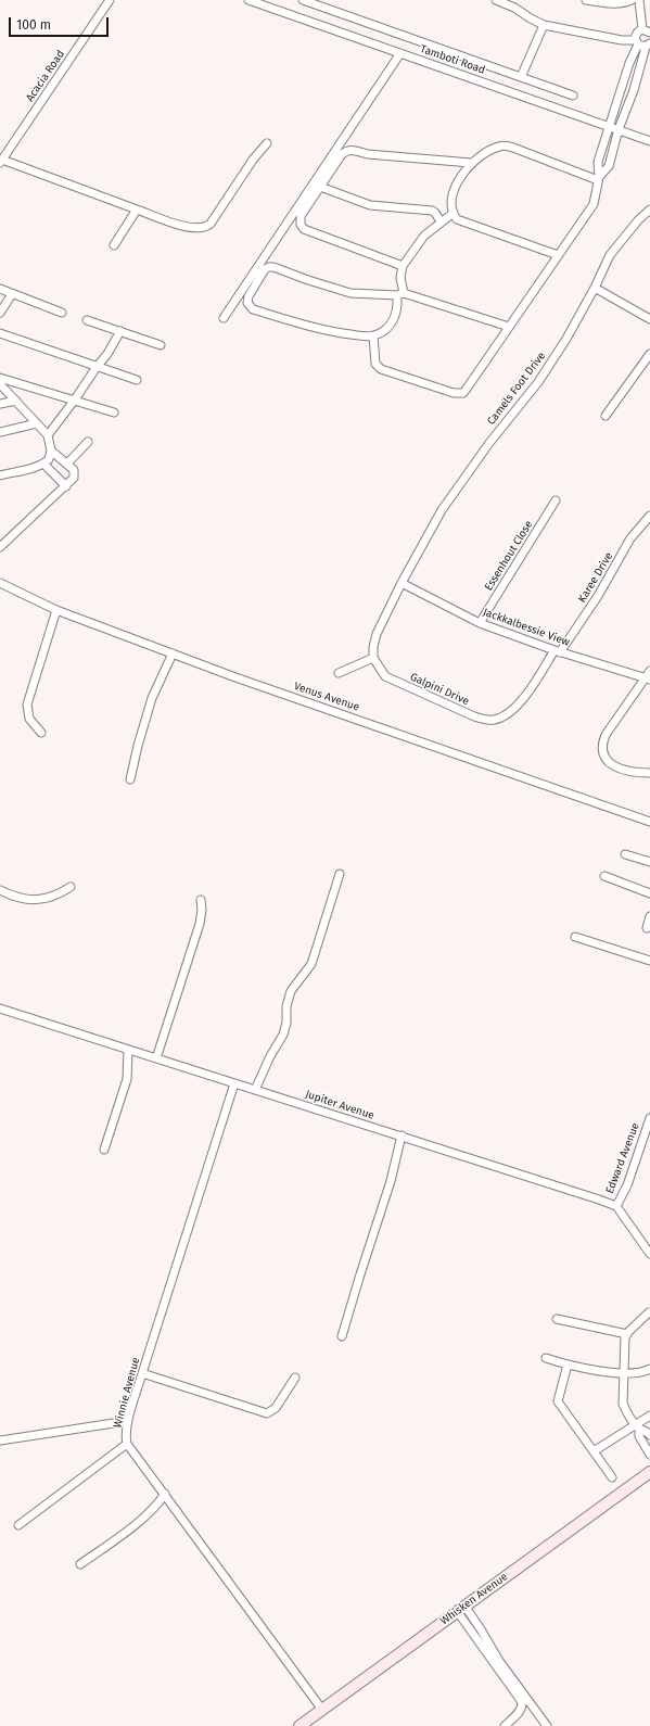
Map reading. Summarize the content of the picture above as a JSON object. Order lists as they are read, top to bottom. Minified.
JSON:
{"streets":{"street":["Tamboti Road","Acacia Road","Camels Foot Drive","Essenhout Close","Karee Drive","Jackkalbessie View","Galpini Drive","Venus Avenue","Jupiter Avenue","Edward Avenue","Winnie Avenue","Whisken Avenue"]},"crossings":[["Camels Foot Drive","Jackkalbessie View"],["Essenhout Close","Jackkalbessie View"],["Karee Drive","Jackkalbessie View"],["Karee Drive","Galpini Drive"],["Jackkalbessie View","Galpini Drive"],["Jupiter Avenue","Edward Avenue"],["Jupiter Avenue","Winnie Avenue"],["Winnie Avenue","Whisken Avenue"]],"scale_bar":"100 m"}
